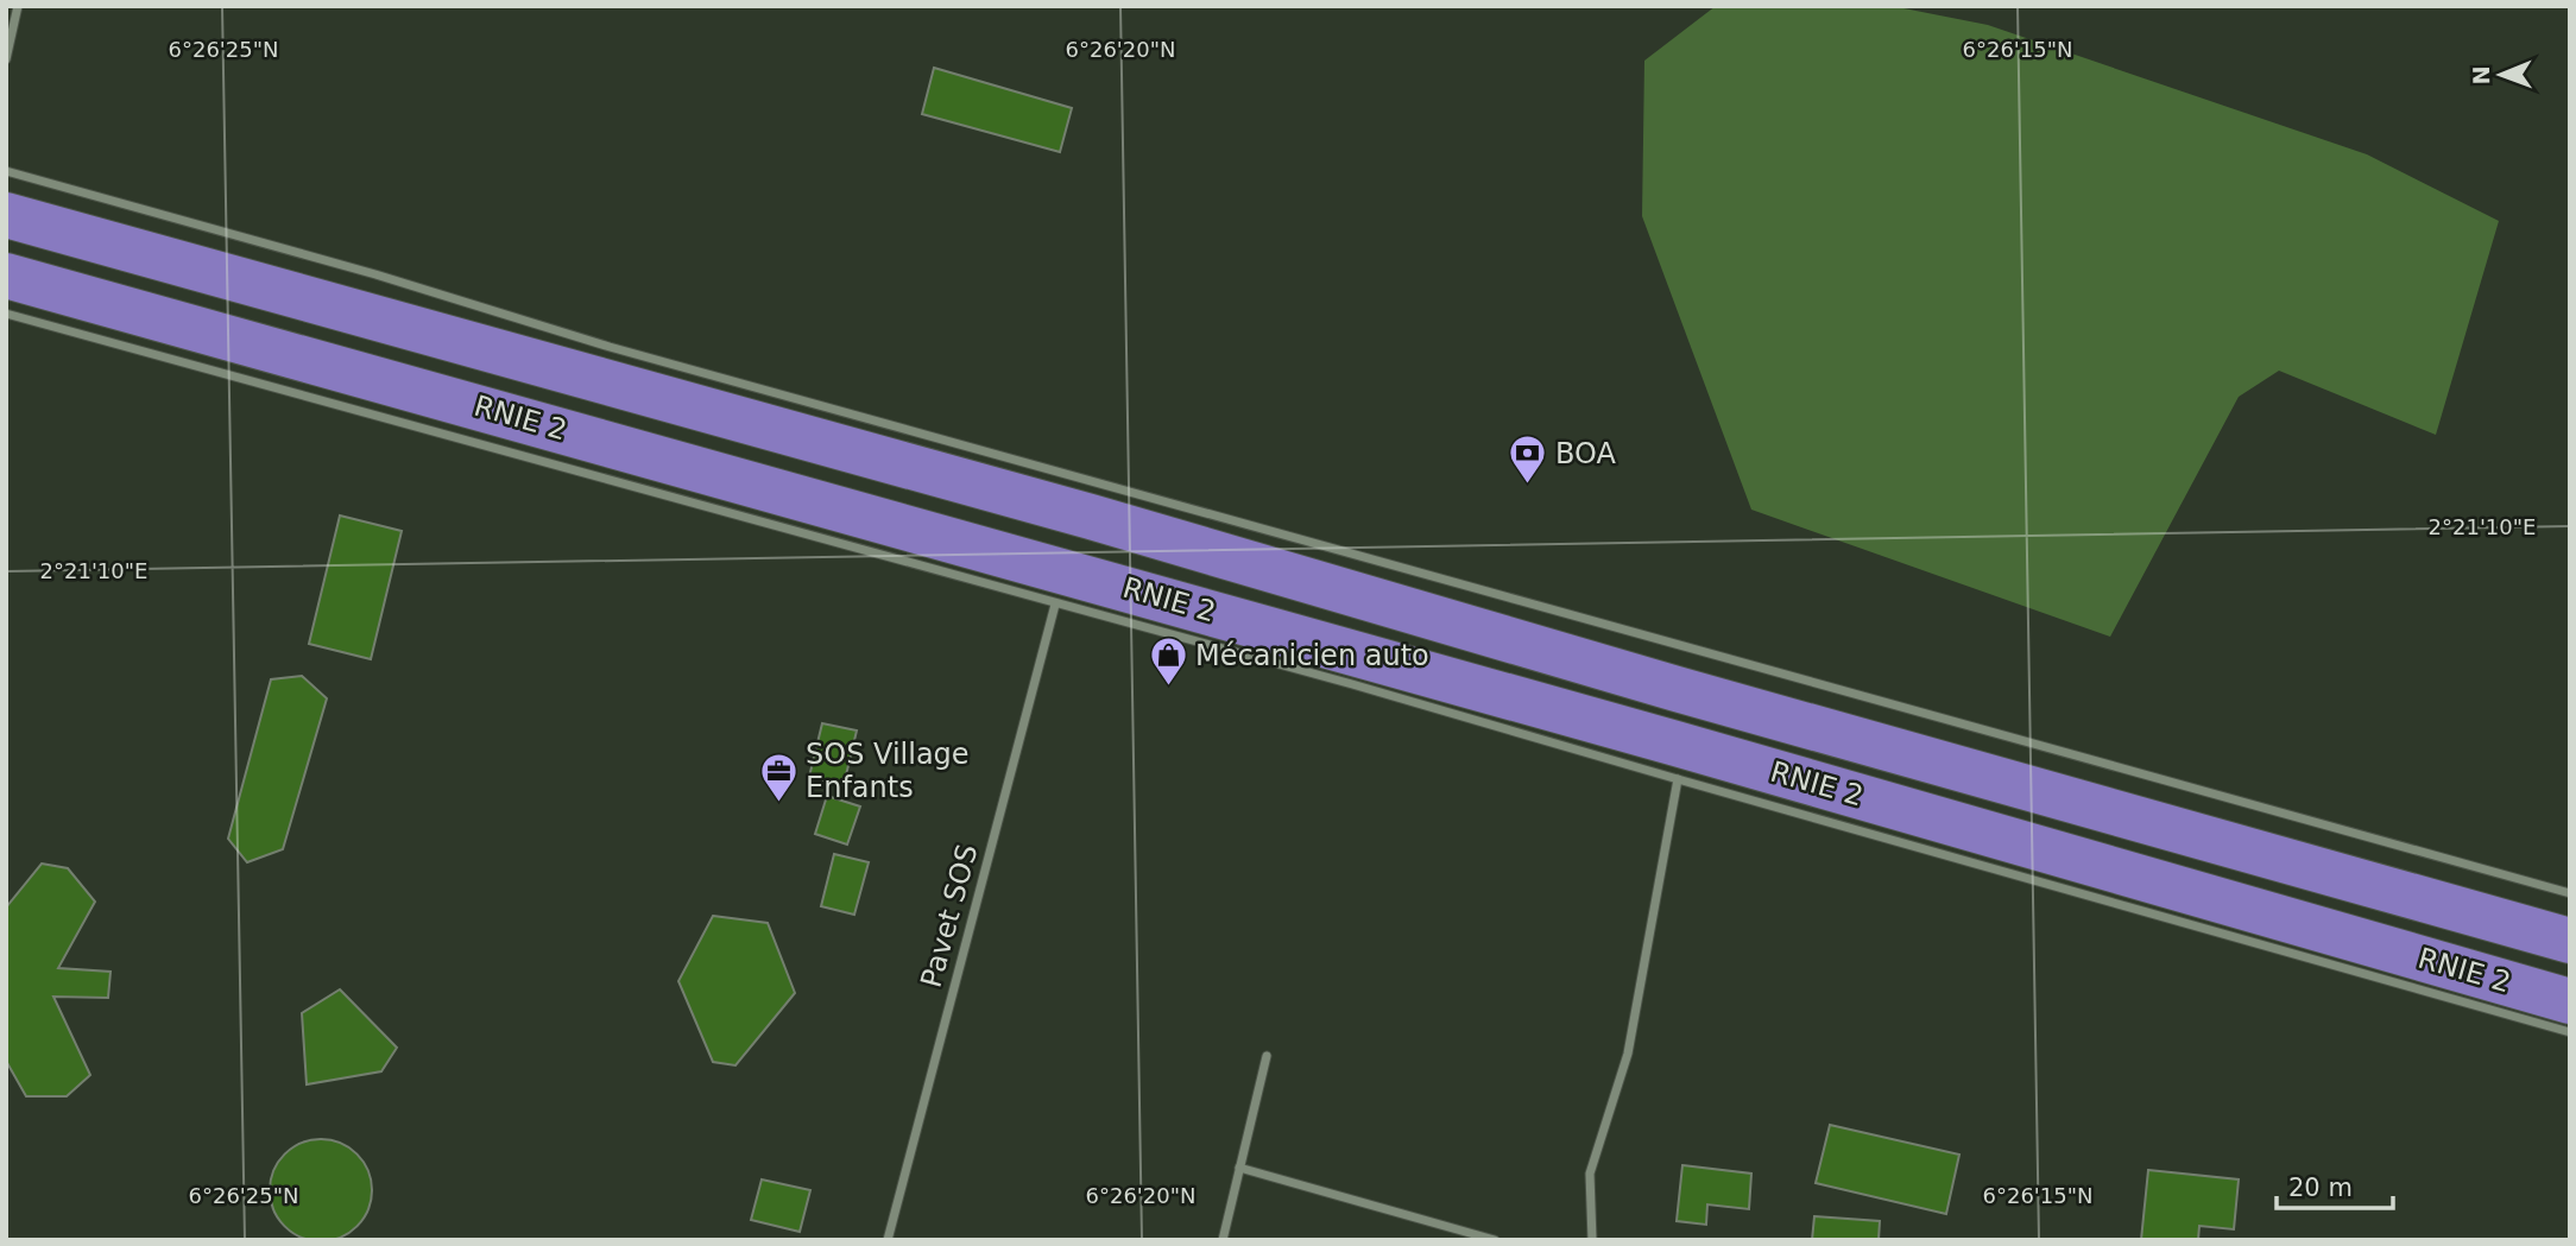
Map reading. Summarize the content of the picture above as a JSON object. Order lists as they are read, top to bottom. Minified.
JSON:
{"streets":{"highway":["RNIE 2"],"street":["Pavet SOS"]},"places":{"bank":["BOA"],"shop":["Mécanicien auto"],"office":["SOS Village Enfants"]},"scale_bar":"20 m","north":"left","coordinates":["6°26'25\"N","6°26'20\"N","6°26'15\"N","2°21'10\"E"]}
